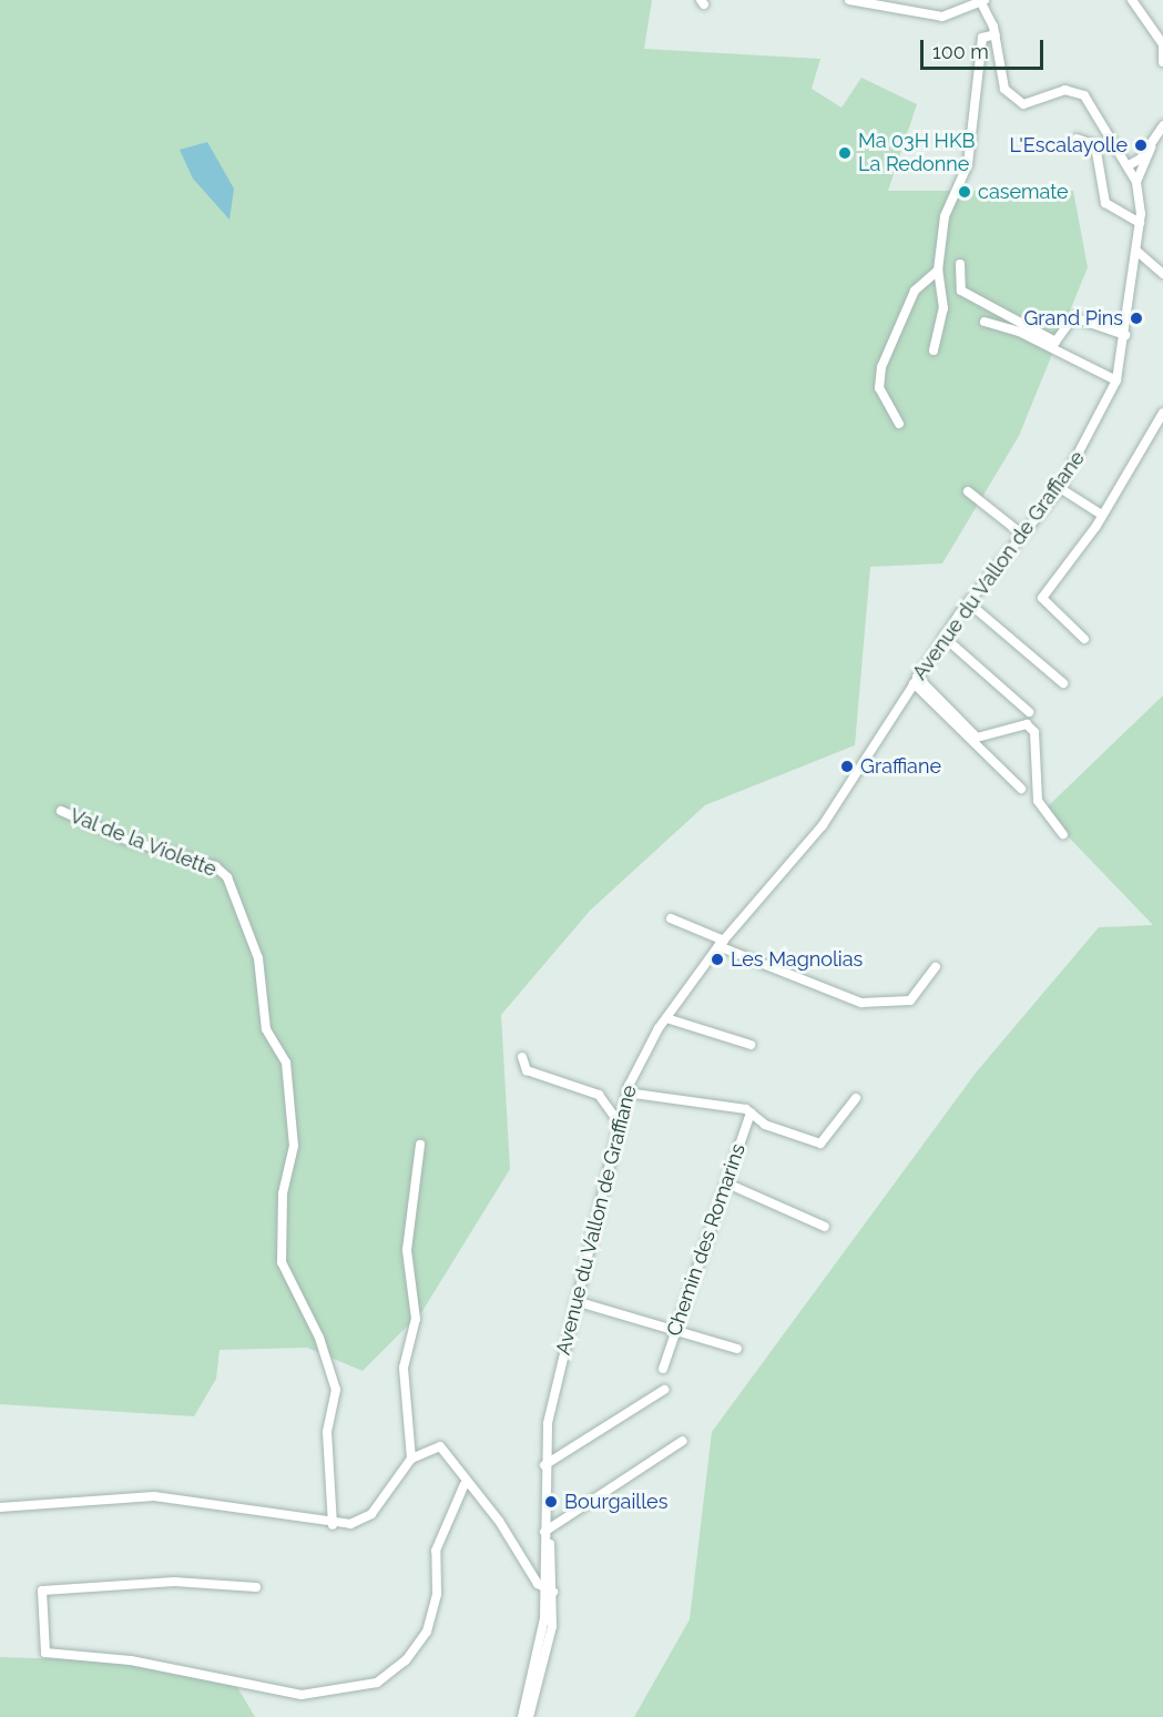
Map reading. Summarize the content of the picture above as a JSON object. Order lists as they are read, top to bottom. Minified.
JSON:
{"streets":{"street":["Avenue du Vallon de Graffiane","Val de la Violette","Chemin des Romarins"]},"crossings":[["Avenue du Vallon de Graffiane","Chemin des Romarins"]],"places":["L'Escalayolle","Ma 03H HKB La Redonne","casemate","Grand Pins","Graffiane","Les Magnolias","Bourgailles"],"scale_bar":"100 m"}
